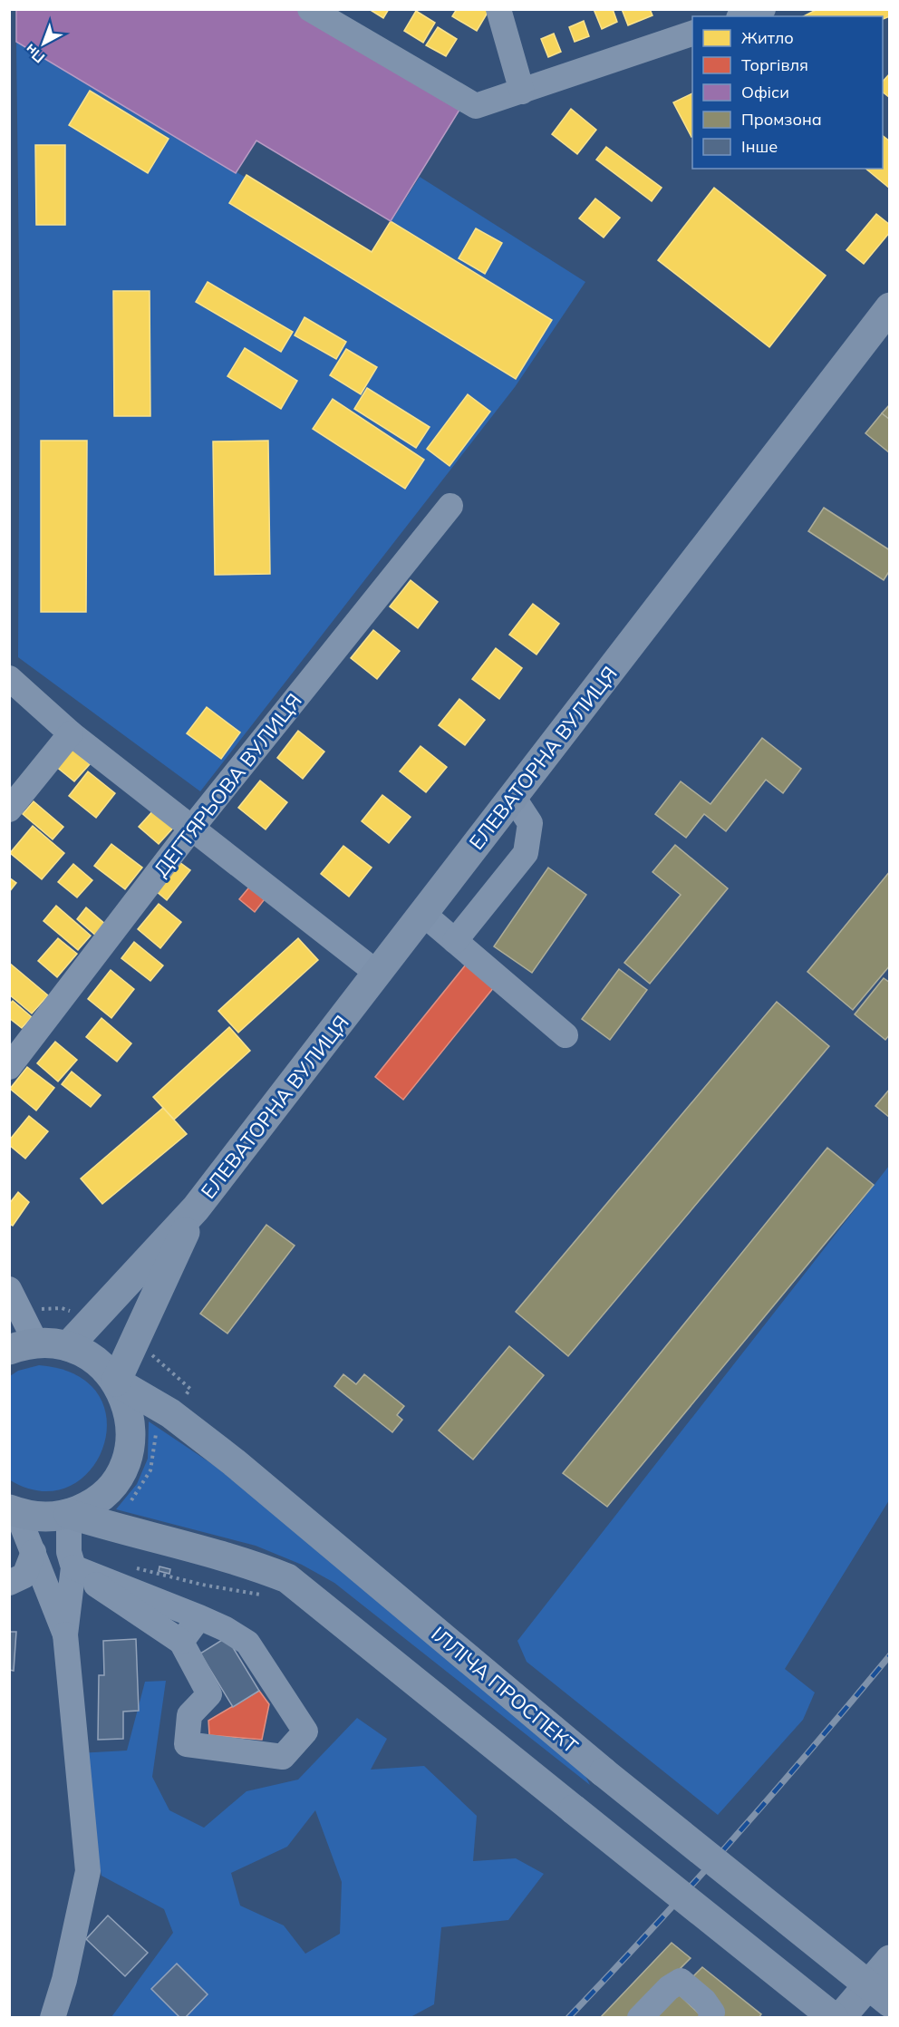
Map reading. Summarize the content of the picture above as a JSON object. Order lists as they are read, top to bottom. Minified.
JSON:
{"streets":{"main road":["ЕЛЕВАТОРНА ВУЛИЦЯ","ІЛЛІЧА ПРОСПЕКТ"],"street":["ДЕГТЯРЬОВА ВУЛИЦЯ"]},"crossings":[["ЕЛЕВАТОРНА ВУЛИЦЯ","ІЛЛІЧА ПРОСПЕКТ"]],"legend":["Житло","Торгівля","Офіси","Промзона","Інше"],"north":"bottom left"}
